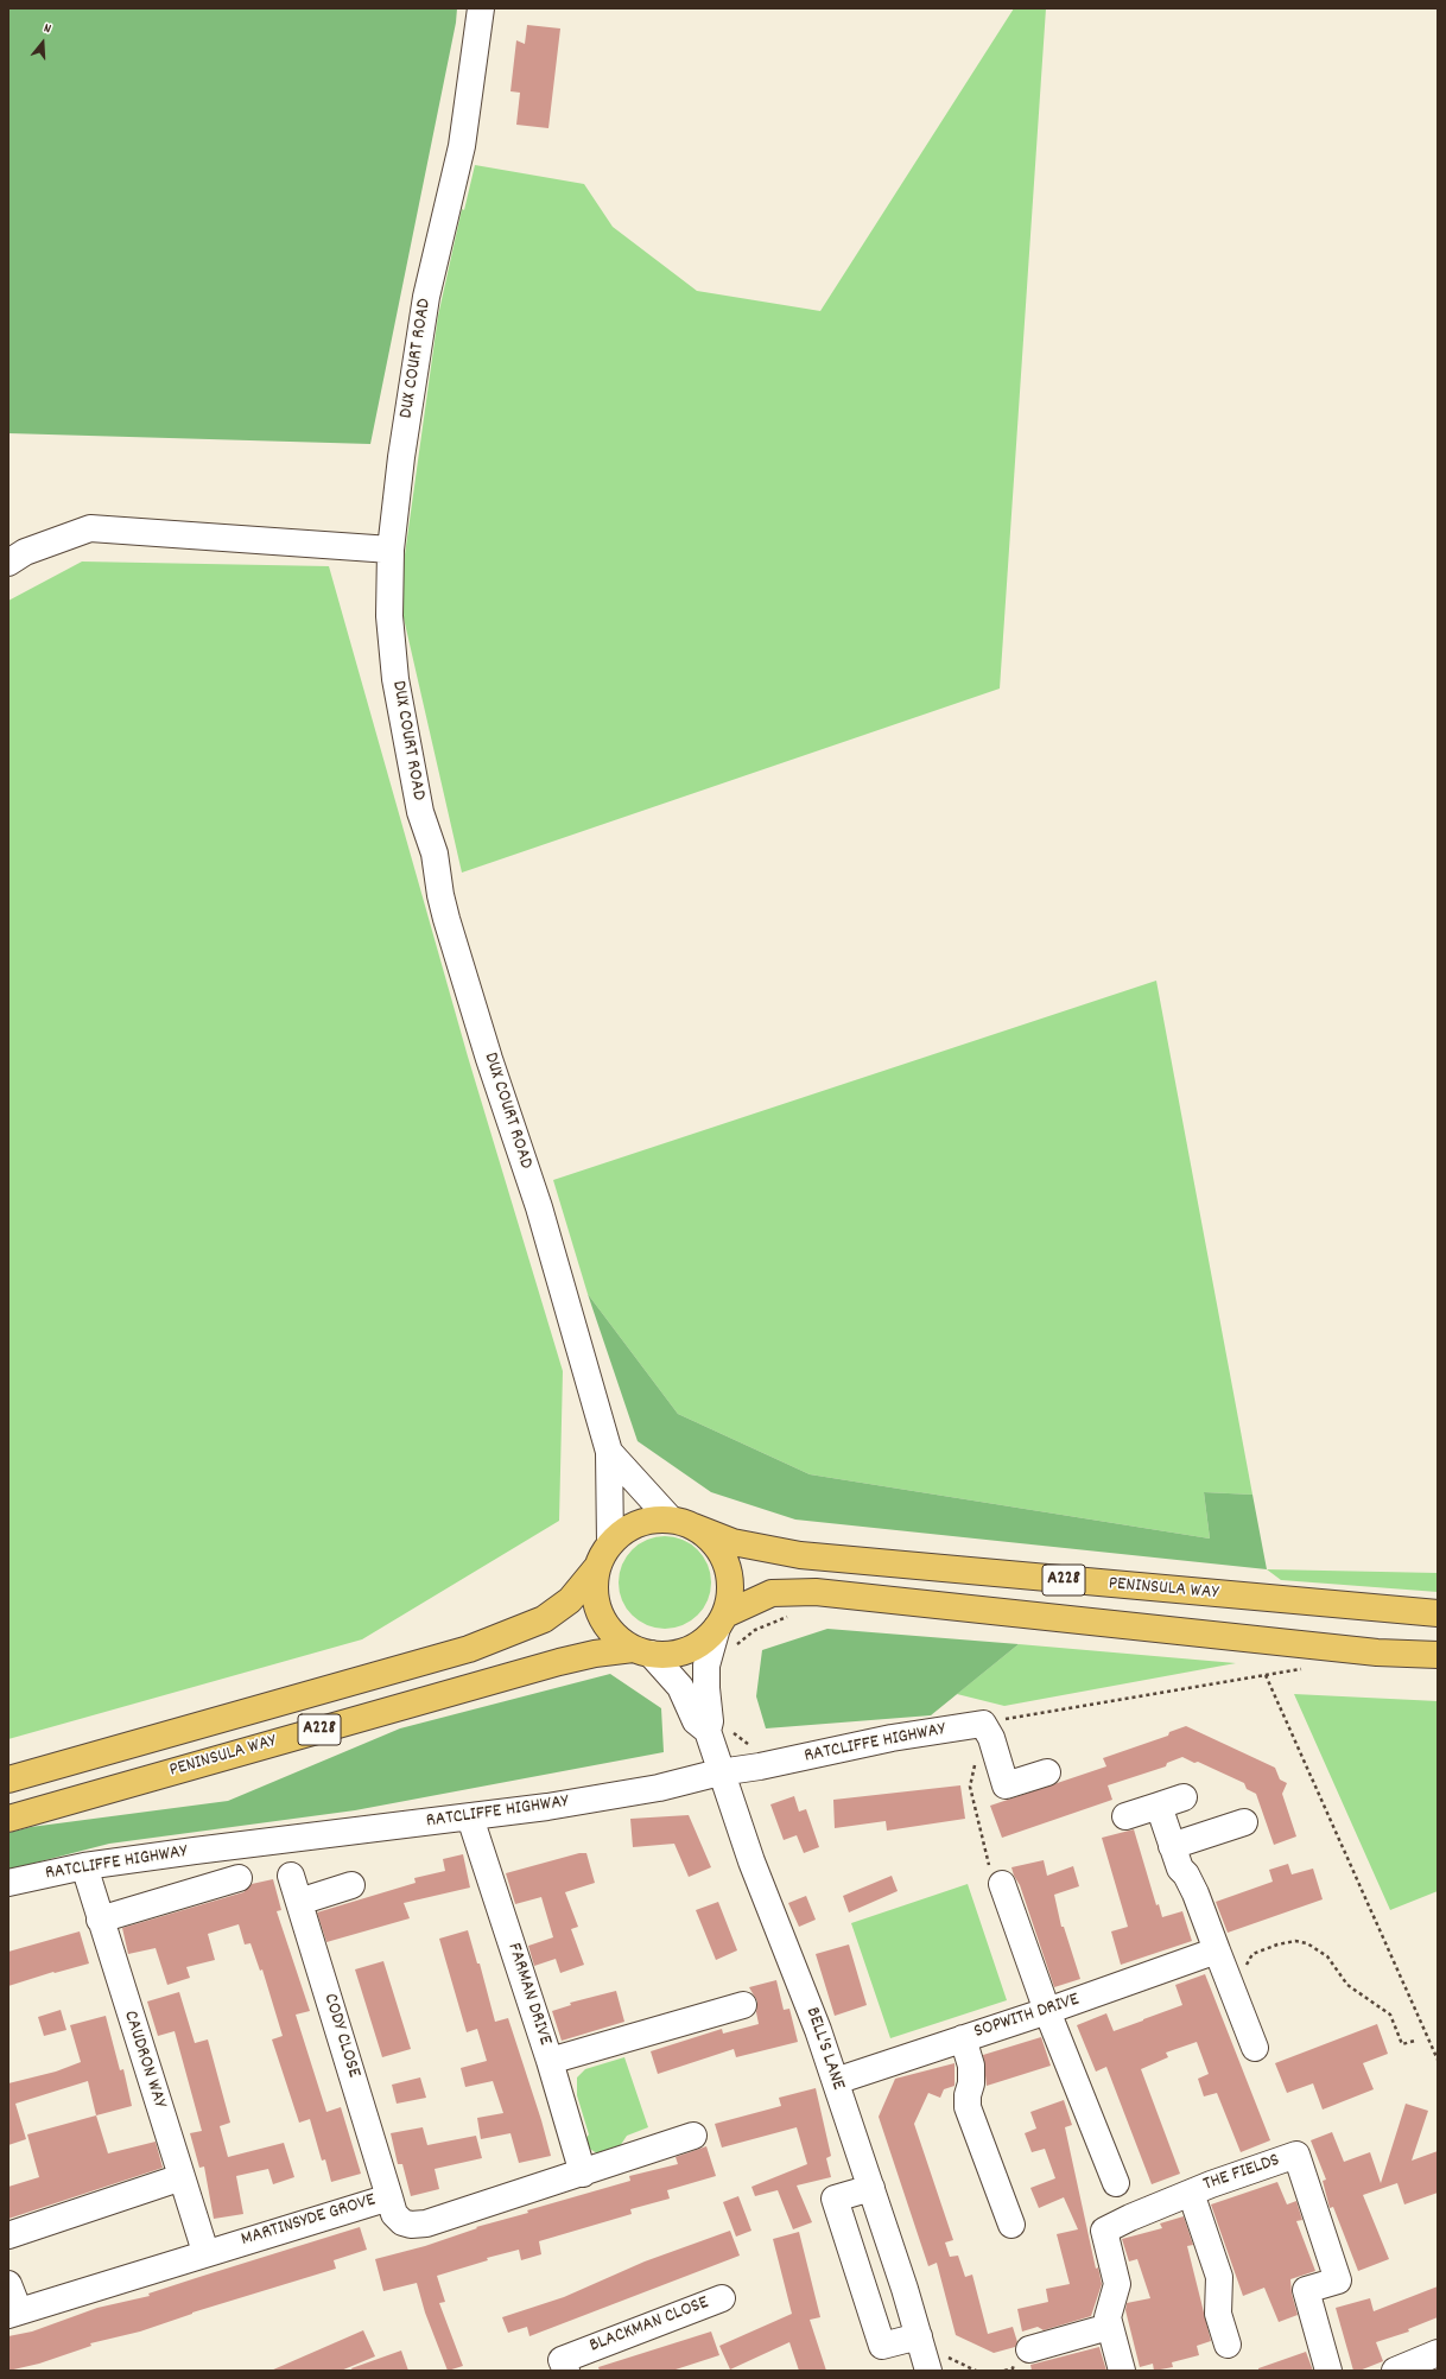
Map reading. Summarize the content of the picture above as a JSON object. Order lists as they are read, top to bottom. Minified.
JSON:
{"streets":{"main road":["A228","PENINSULA WAY"],"street":["DUX COURT ROAD","RATCLIFFE HIGHWAY","FARMAN DRIVE","SOPWITH DRIVE","CODY CLOSE","BELL'S LANE","CAUDRON WAY","THE FIELDS","MARTINSYDE GROVE","BLACKMAN CLOSE"]},"crossings":[["DUX COURT ROAD","PENINSULA WAY"],["DUX COURT ROAD","BELL'S LANE"],["PENINSULA WAY","BELL'S LANE"],["RATCLIFFE HIGHWAY","FARMAN DRIVE"],["RATCLIFFE HIGHWAY","BELL'S LANE"],["RATCLIFFE HIGHWAY","CAUDRON WAY"],["FARMAN DRIVE","MARTINSYDE GROVE"],["SOPWITH DRIVE","BELL'S LANE"],["CODY CLOSE","MARTINSYDE GROVE"],["CAUDRON WAY","MARTINSYDE GROVE"]],"north":"top"}
